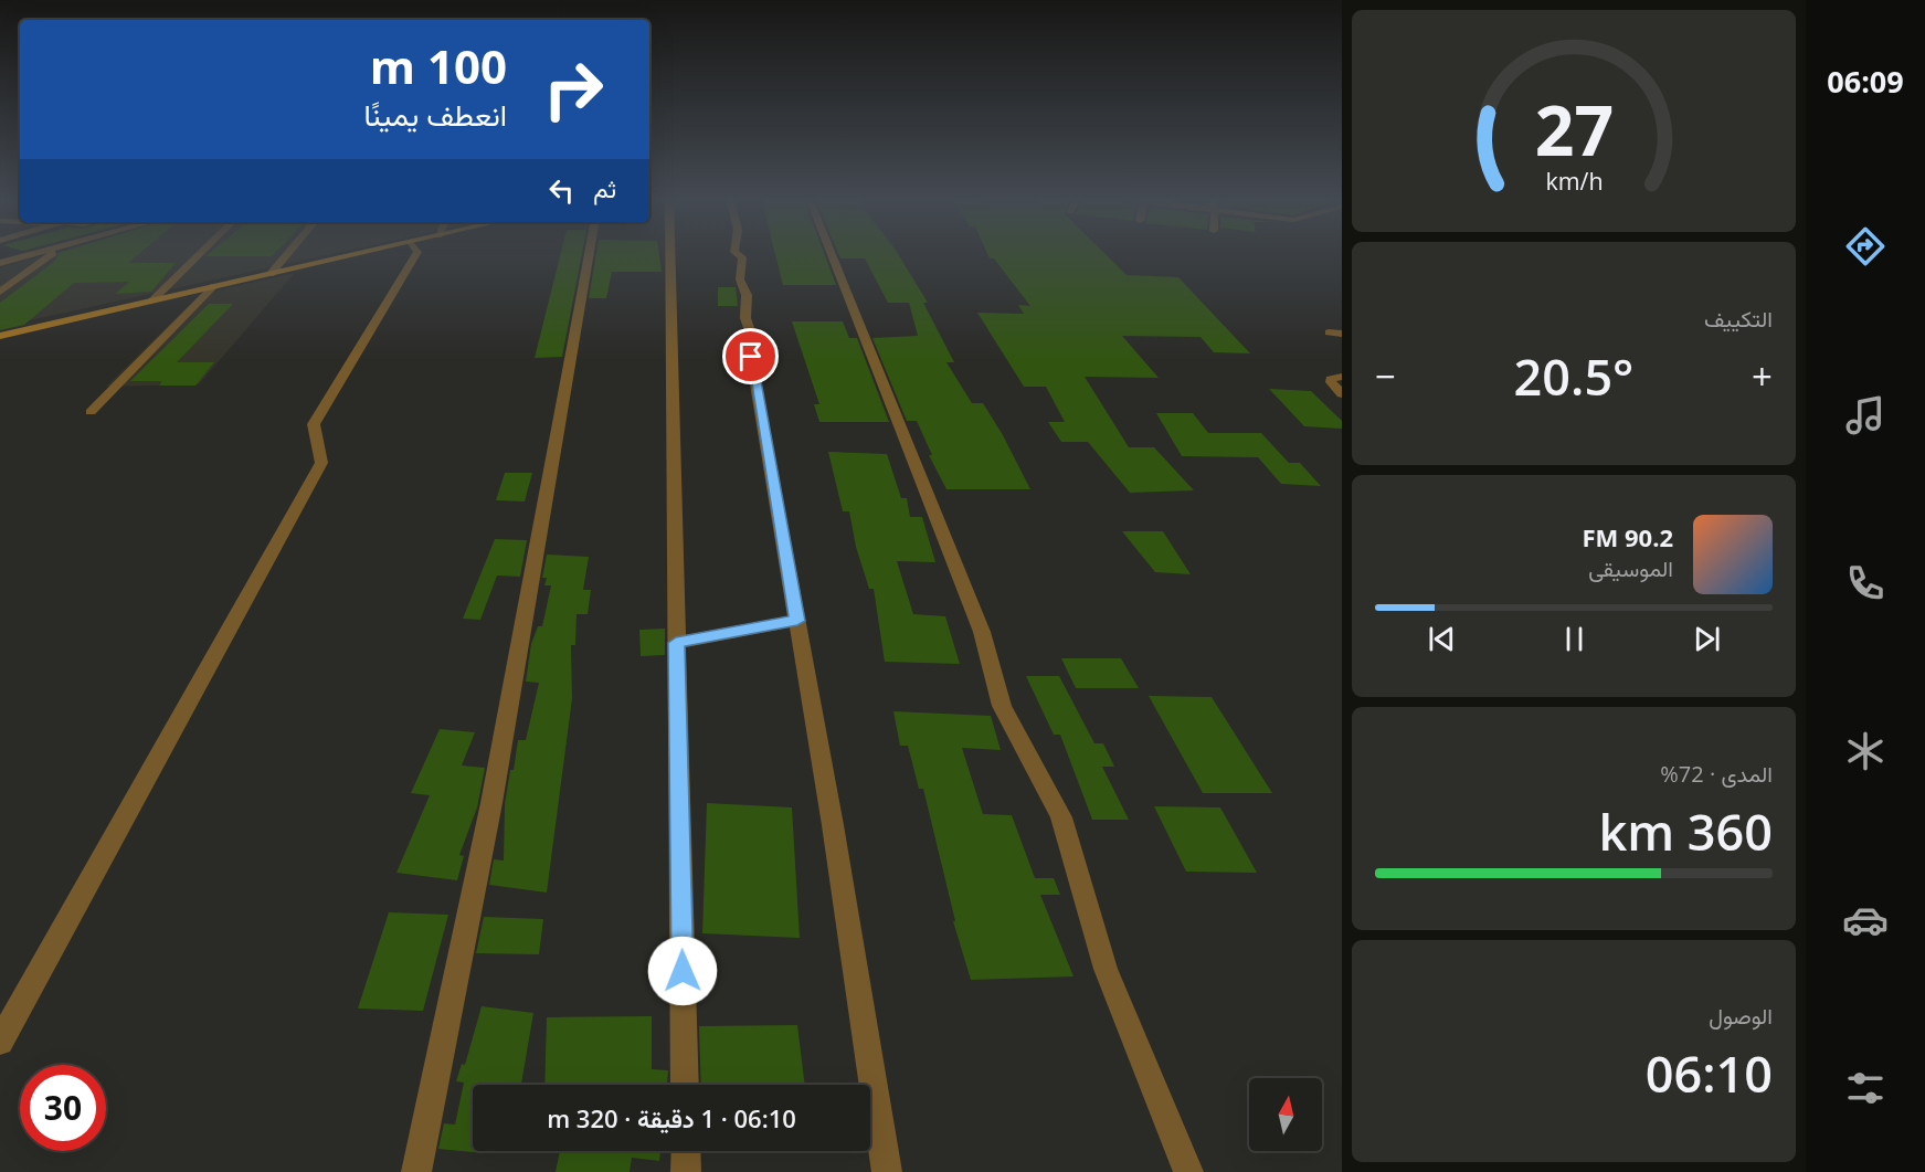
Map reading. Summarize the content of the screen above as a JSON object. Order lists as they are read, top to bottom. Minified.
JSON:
{"north":"top","page":{"tabs":"06:09","turn":["100 m","انعطف يمينًا"],"then":"ثم","tile":["التكييف",["المدى · 72%","360 km"],["الوصول","06:10"]],"heat":["−","20.5°","+"],"song":["90.2 FM","الموسيقى"],"limit":"30","trip":"06:10 · 1 دقيقة · 320 m","gauge":["27","km/h"]}}
